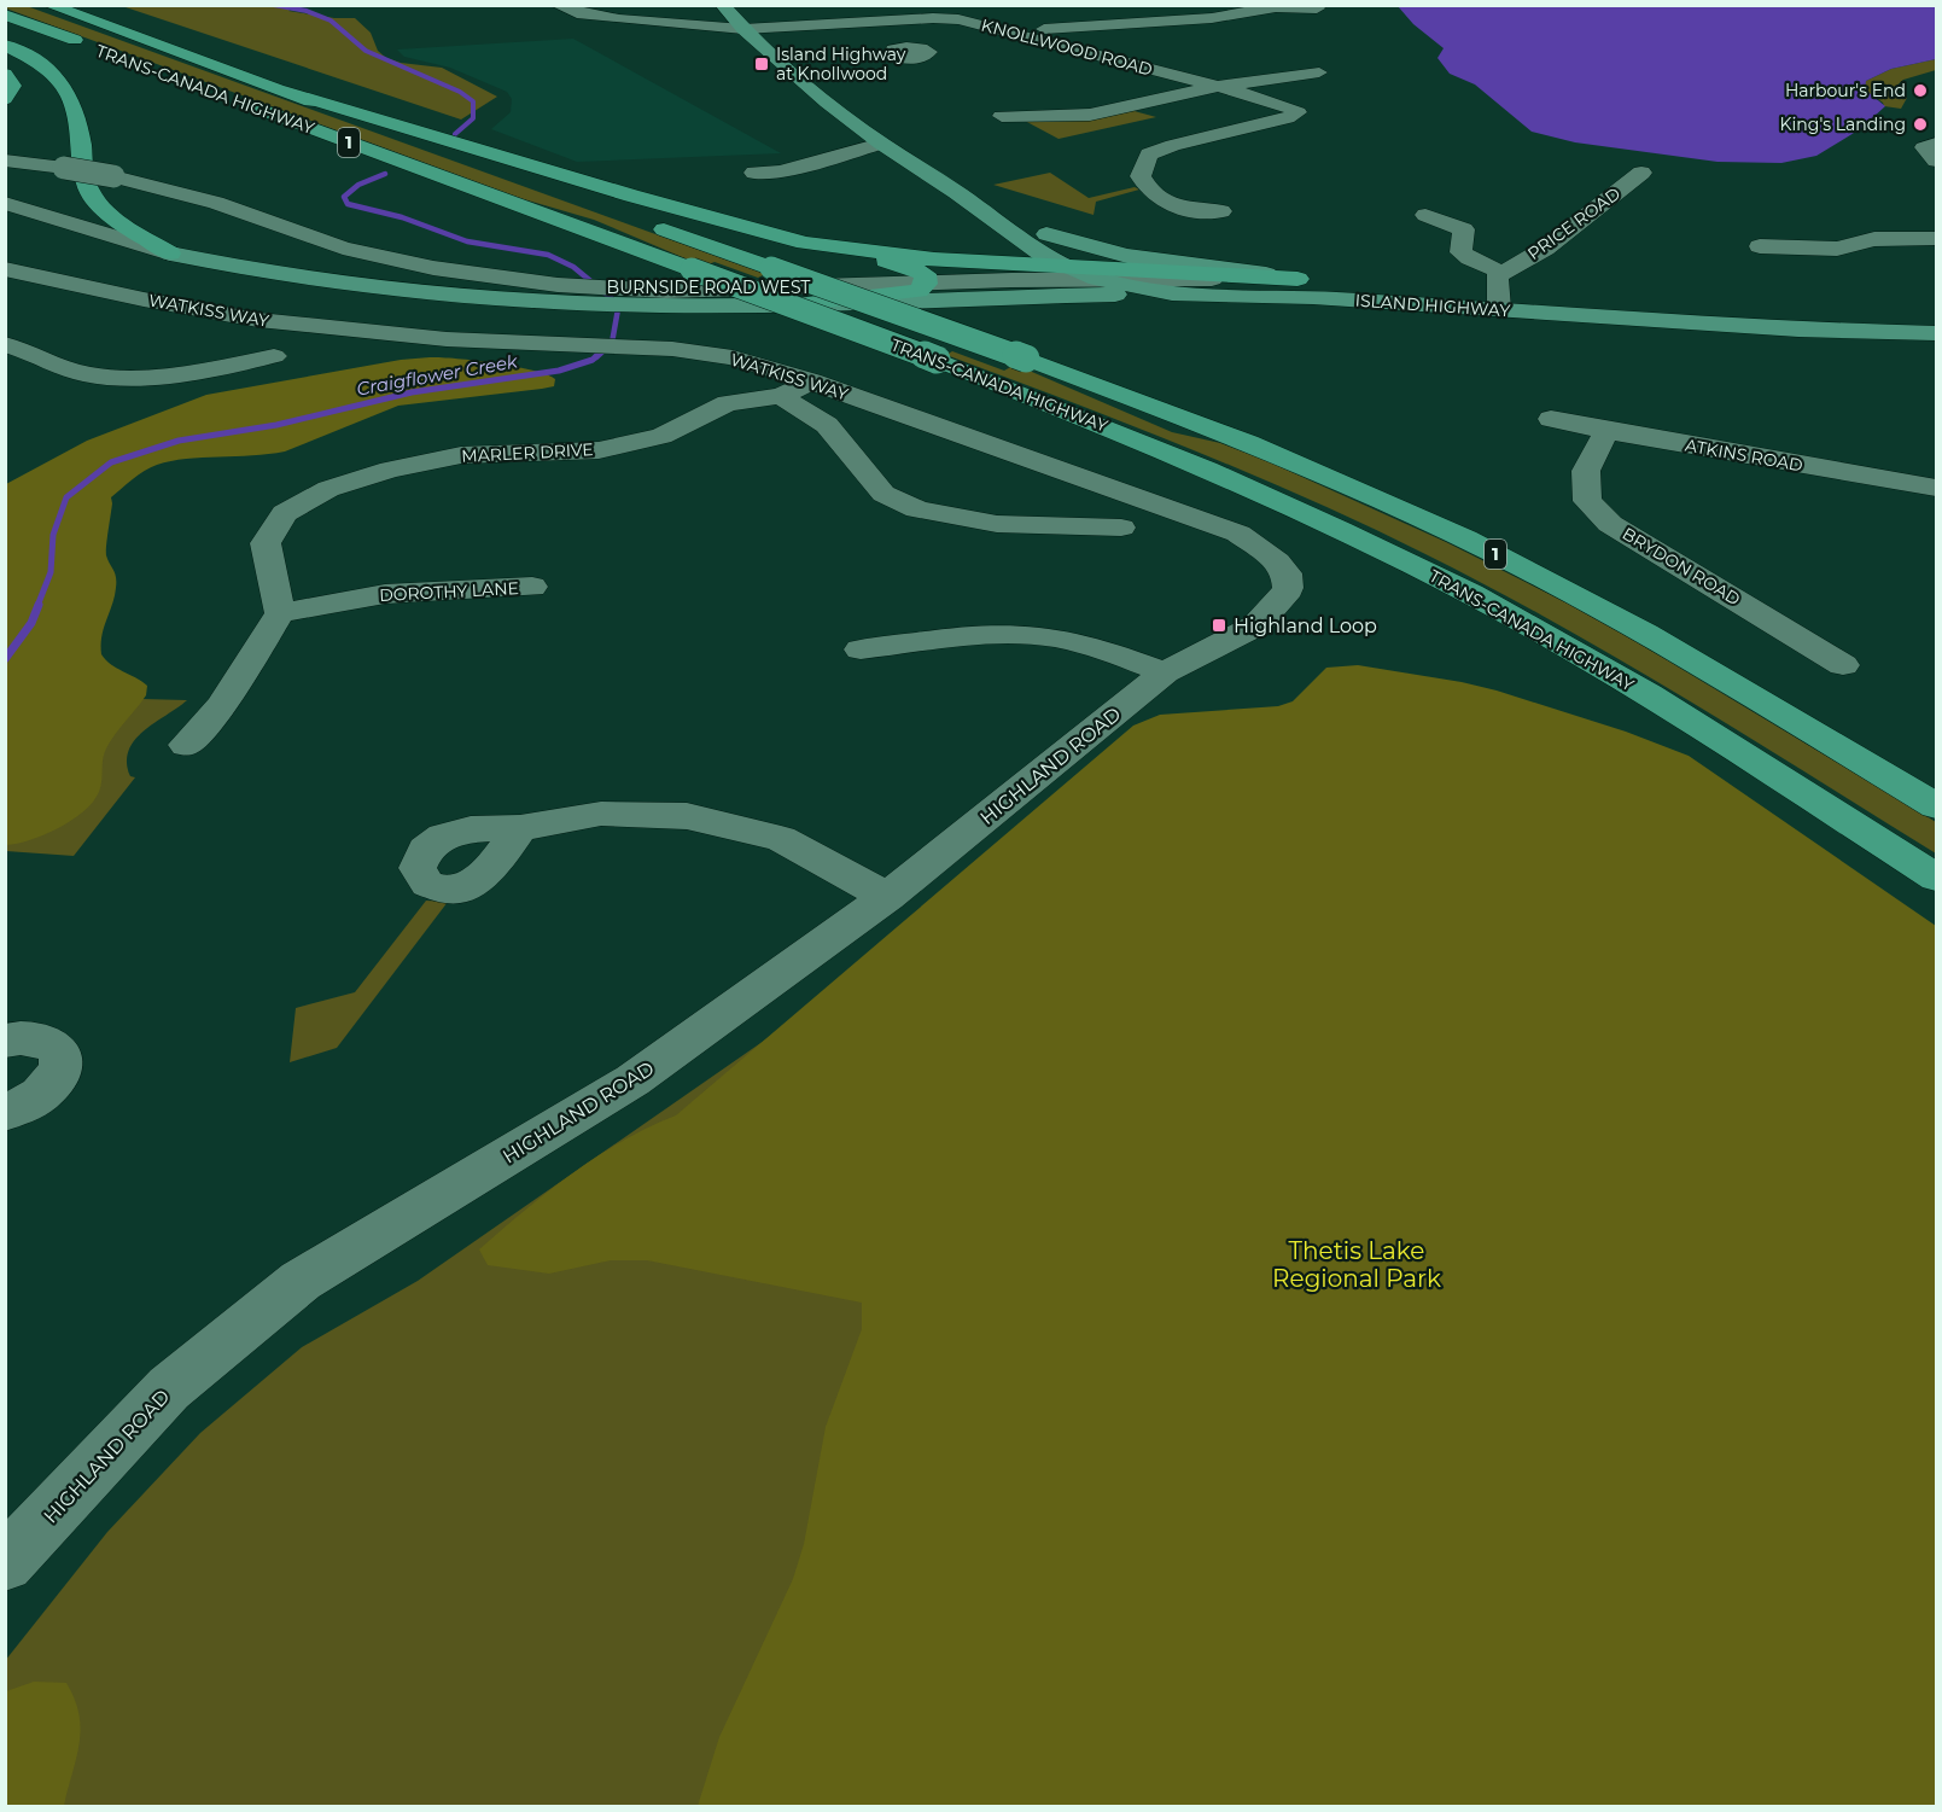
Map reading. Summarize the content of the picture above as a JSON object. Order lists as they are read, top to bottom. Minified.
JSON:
{"streets":{"highway":["TRANS-CANADA HIGHWAY","1"],"main road":["BURNSIDE ROAD WEST","ISLAND HIGHWAY"],"street":["KNOLLWOOD ROAD","PRICE ROAD","WATKISS WAY","MARLER DRIVE","ATKINS ROAD","BRYDON ROAD","DOROTHY LANE","HIGHLAND ROAD"]},"crossings":[["KNOLLWOOD ROAD","ISLAND HIGHWAY"],["PRICE ROAD","ISLAND HIGHWAY"],["BURNSIDE ROAD WEST","ISLAND HIGHWAY"],["WATKISS WAY","MARLER DRIVE"],["WATKISS WAY","HIGHLAND ROAD"],["MARLER DRIVE","DOROTHY LANE"],["ATKINS ROAD","BRYDON ROAD"]],"water":["Craigflower Creek"],"parks":["Thetis Lake Regional Park"],"places":{"transit":["Island Highway at Knollwood","Highland Loop"],"other":["Harbour's End","King's Landing"]}}
